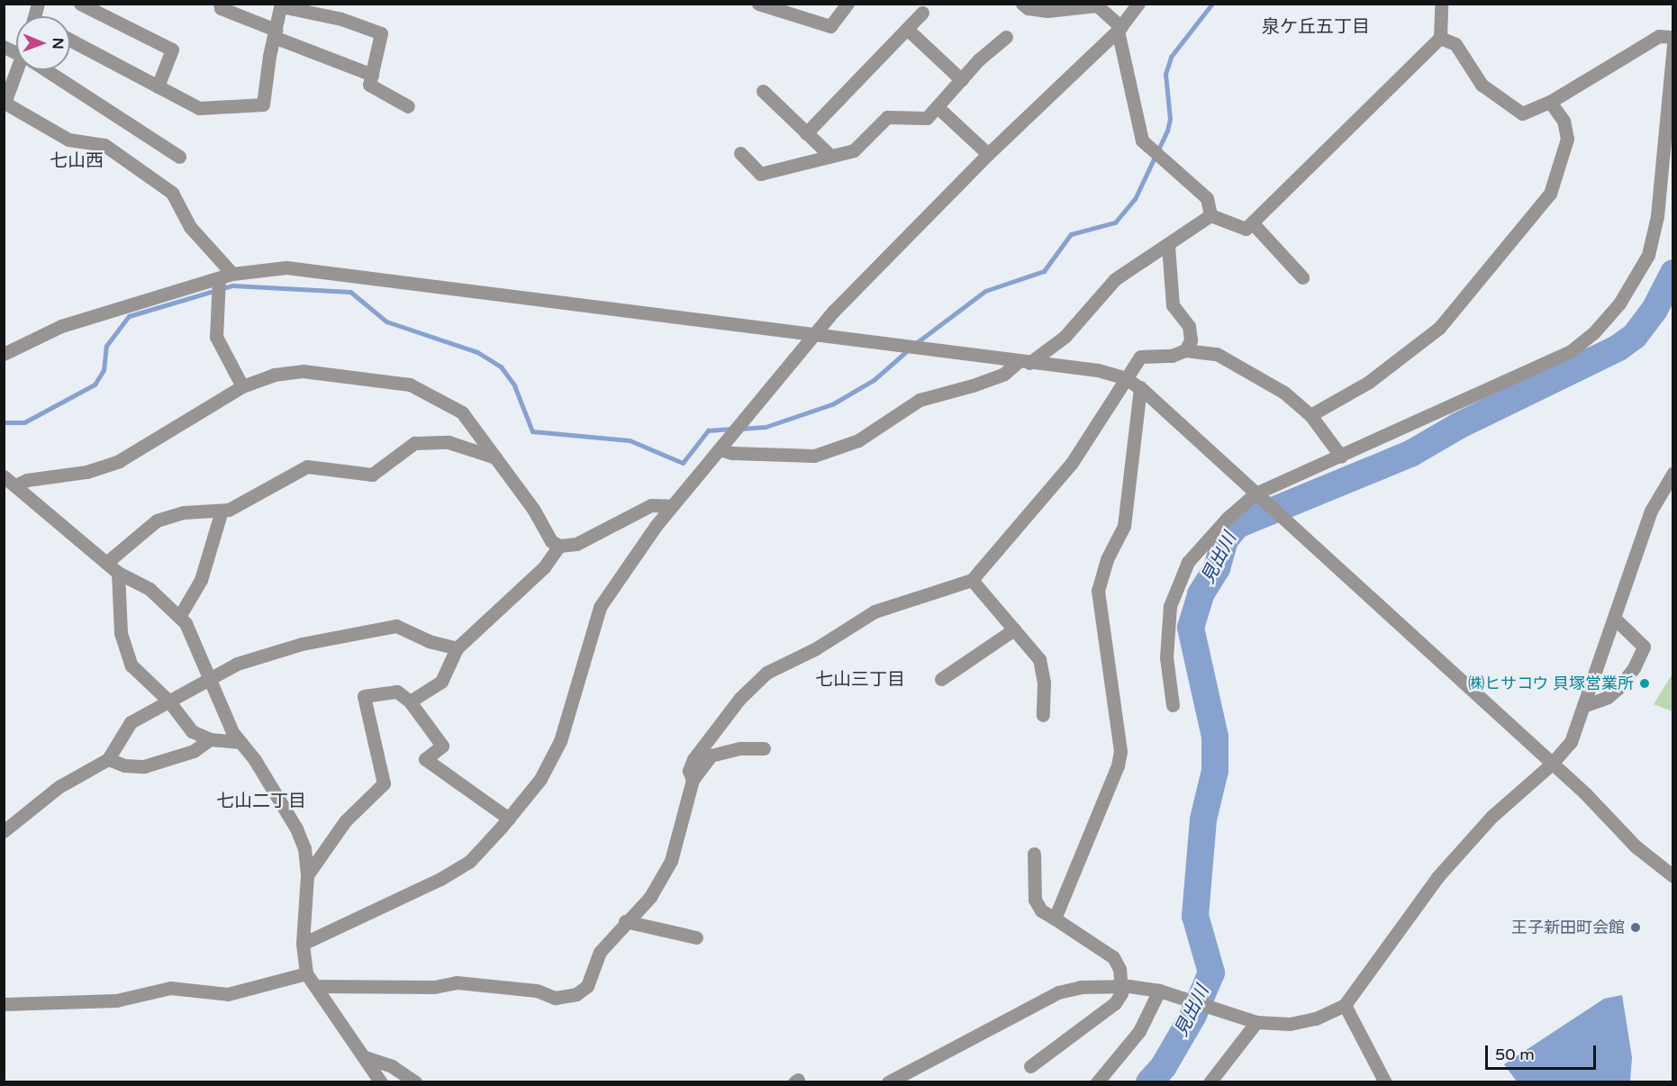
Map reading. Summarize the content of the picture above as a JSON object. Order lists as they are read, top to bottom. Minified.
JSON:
{"districts":["泉ケ丘五丁目","七山西","七山三丁目","七山二丁目"],"water":["見出川"],"places":["㈱ヒサコウ 貝塚営業所","王子新田町会館"],"scale_bar":"50 m","north":"right"}
